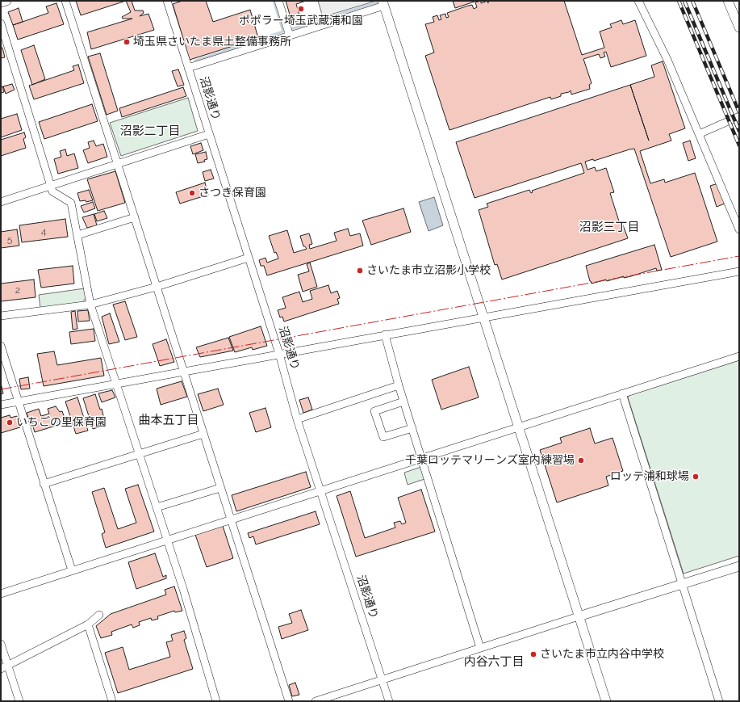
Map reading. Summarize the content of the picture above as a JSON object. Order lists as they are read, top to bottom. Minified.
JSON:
{"streets":{"street":["沼影通り"]},"districts":["沼影二丁目","沼影三丁目","曲本五丁目","内谷六丁目"],"places":["ポポラー埼玉武蔵浦和園","埼玉県さいたま県土整備事務所","さつき保育園","さいたま市立沼影小学校","いちごの里保育園","千葉ロッテマリーンズ室内練習場","ロッテ浦和球場","さいたま市立内谷中学校"],"house_numbers":["4","5","2"]}
